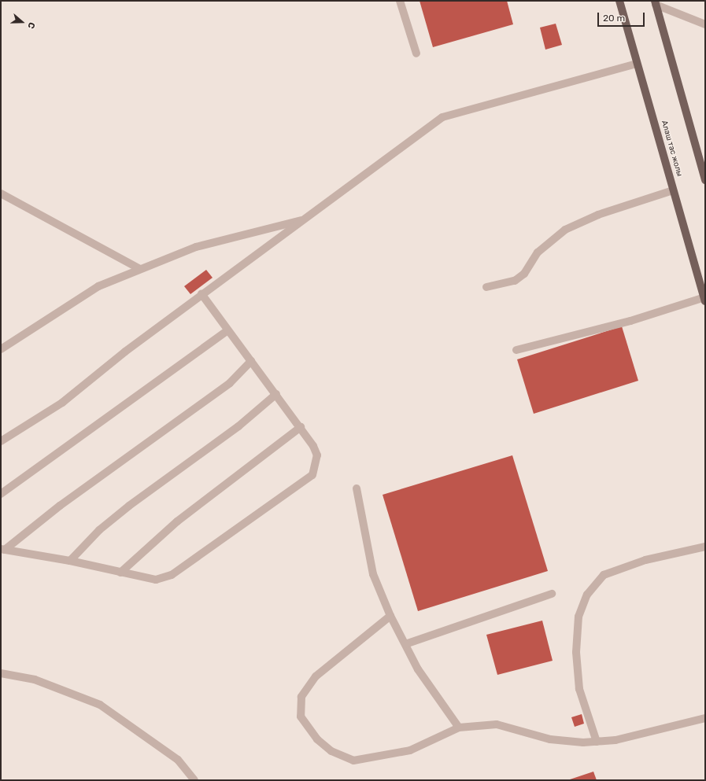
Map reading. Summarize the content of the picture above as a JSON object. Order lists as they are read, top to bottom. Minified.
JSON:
{"streets":{"main road":["Алаш тас жолы"]},"scale_bar":"20 m","north":"right"}
